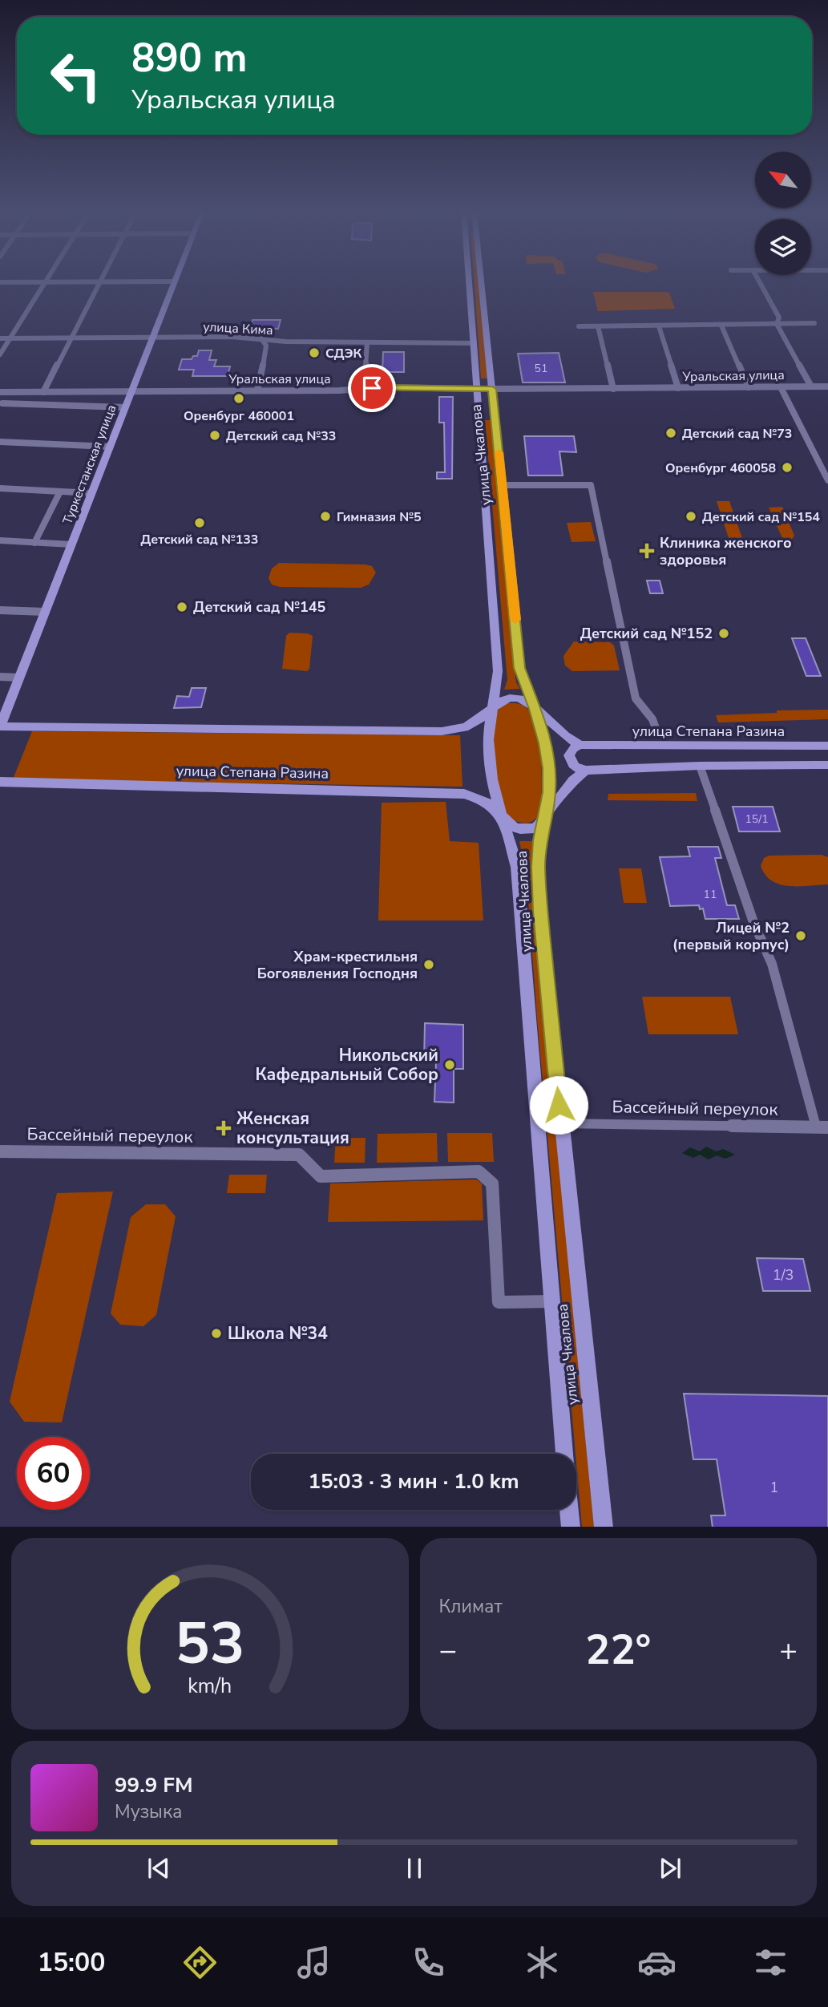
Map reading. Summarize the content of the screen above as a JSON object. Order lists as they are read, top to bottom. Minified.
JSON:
{"streets":{"main road":["Уральская улица","улица Чкалова","Туркестанская улица","улица Степана Разина"],"street":["улица Кима","Бассейный переулок"]},"crossings":[["улица Кима","улица Чкалова"],["улица Кима","Туркестанская улица"],["Уральская улица","улица Чкалова"],["Уральская улица","Туркестанская улица"],["улица Чкалова","улица Степана Разина"],["улица Чкалова","Бассейный переулок"]],"places":{"other":["СДЭК","Оренбург 460001","Детский сад №73","Детский сад №33","Оренбург 460058","Гимназия №5","Детский сад №154","Детский сад №133","Детский сад №145","Детский сад №152","Лицей №2 (первый корпус)","Храм-крестильня Богоявления Господня","Никольский Кафедральный Собор","Школа №34"],"health":["Клиника женского здоровья","Женская консультация"]},"house_numbers":["51","15/1","11","1/3","1"],"north":"top left","page":{"turn":["890 m","Уральская улица"],"limit":"60","trip":"15:03 · 3 мин · 1.0 km","tile":"Климат","heat":["−","22°","+"],"song":["99.9 FM","Музыка"],"tabs":"15:00","gauge":["53","km/h"]}}
